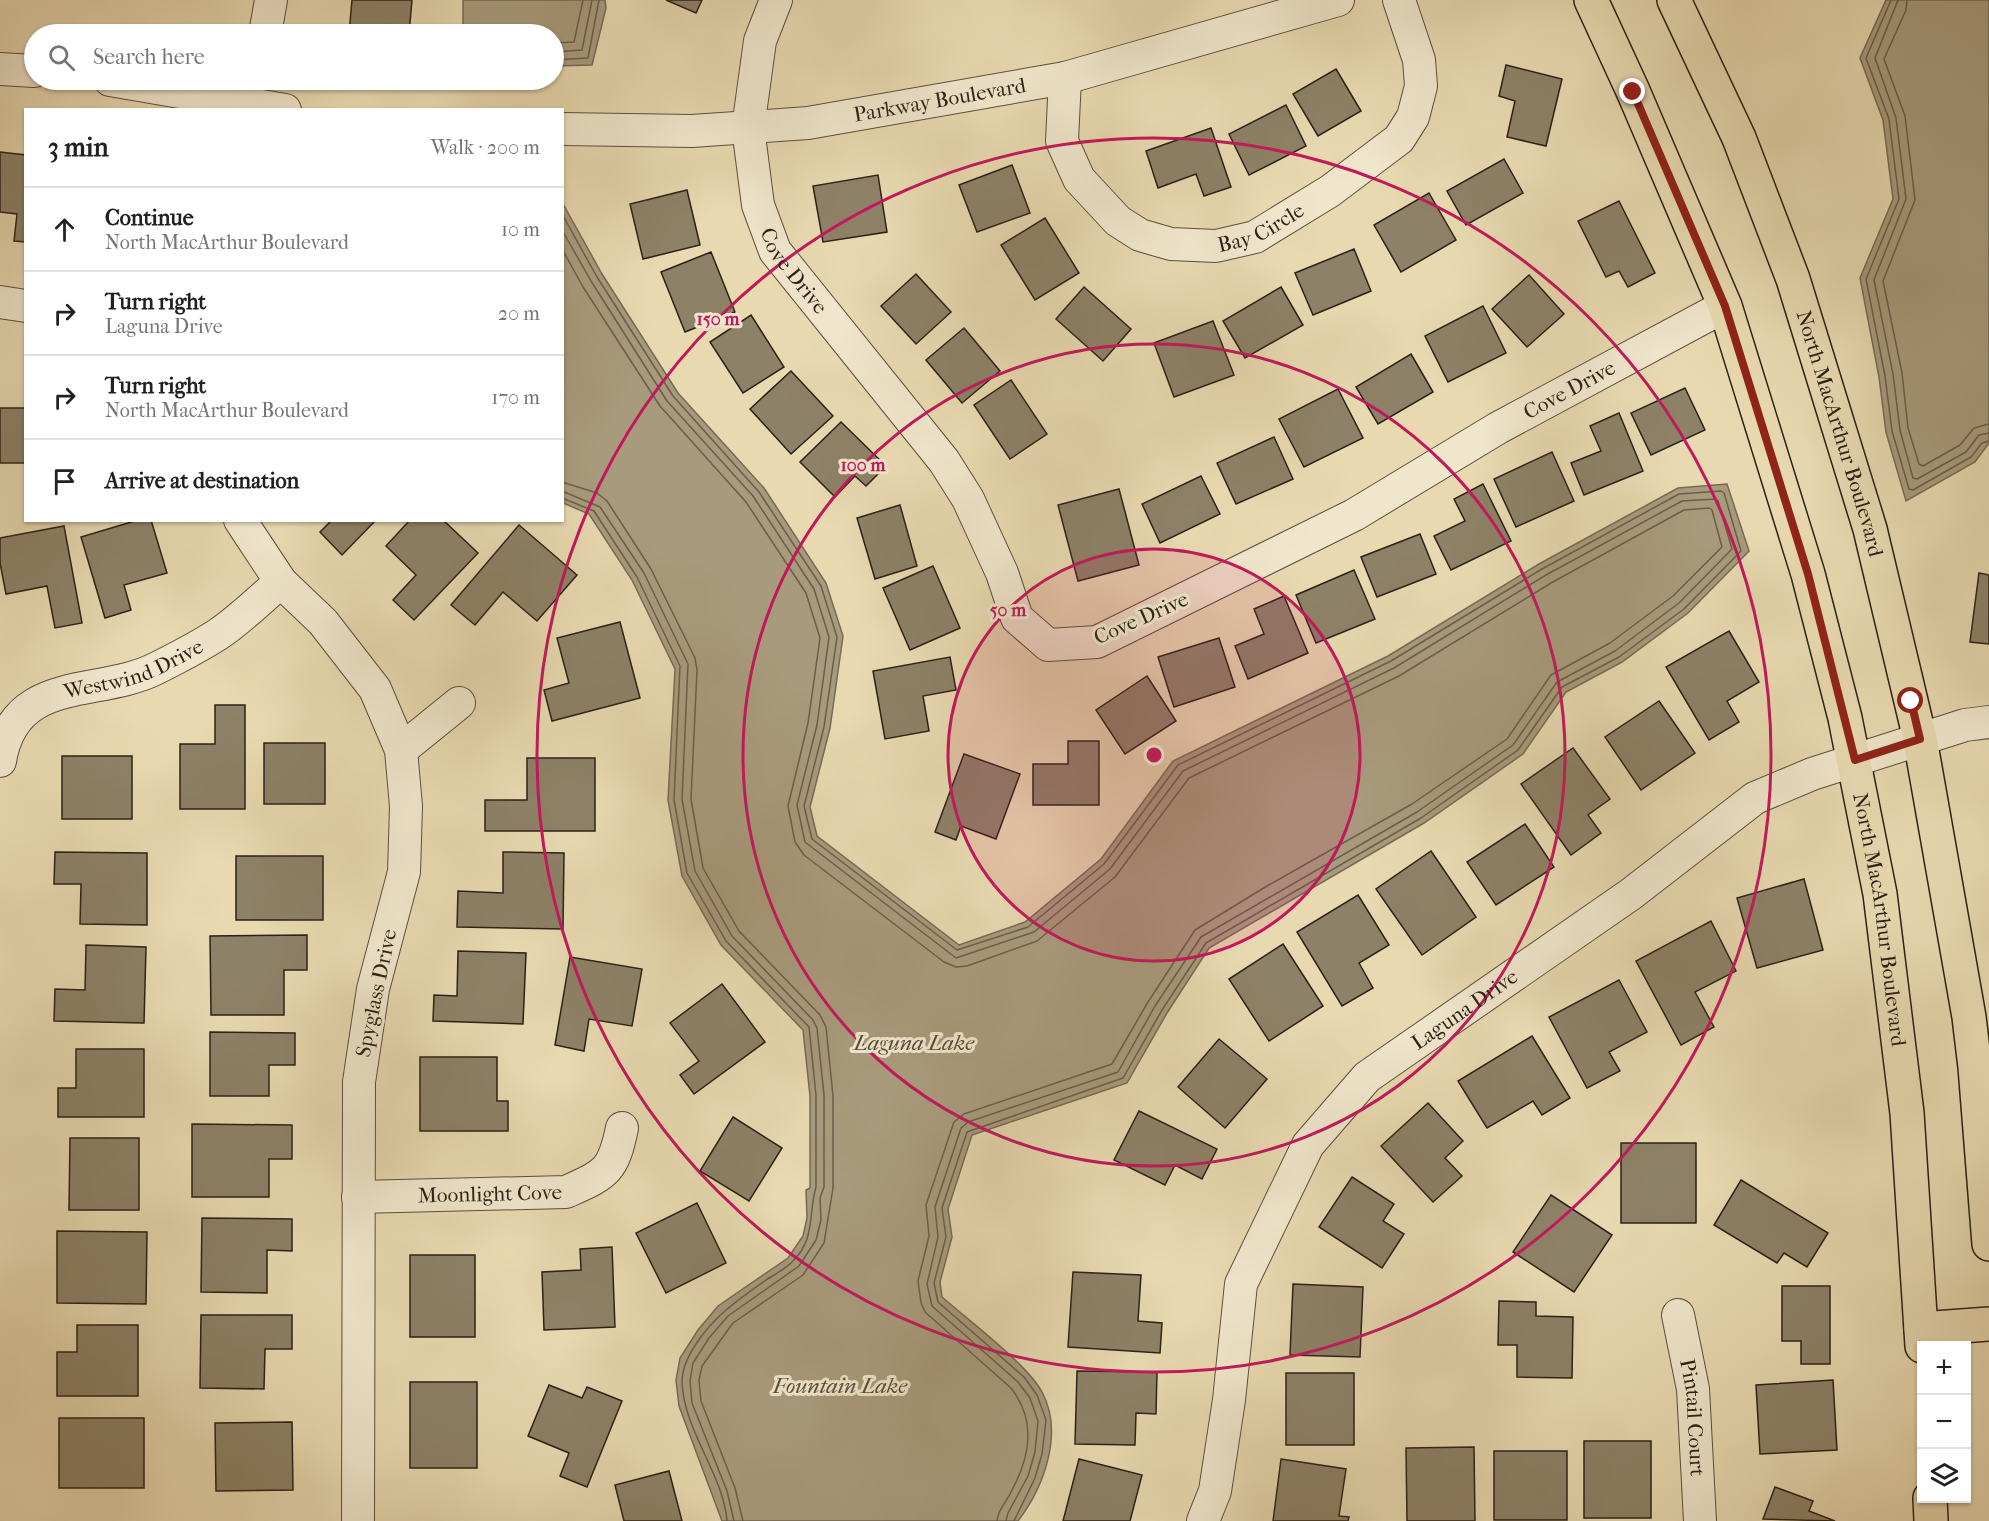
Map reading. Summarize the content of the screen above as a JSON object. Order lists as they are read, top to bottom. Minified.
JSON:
{"streets":{"main road":["North MacArthur Boulevard"],"street":["Parkway Boulevard","Bay Circle","Cove Drive","Westwind Drive","Spyglass Drive","Laguna Drive","Moonlight Cove","Pintail Court"]},"crossings":[["Parkway Boulevard","Bay Circle"],["Parkway Boulevard","Cove Drive"],["Cove Drive","North MacArthur Boulevard"],["North MacArthur Boulevard","Laguna Drive"],["Westwind Drive","Spyglass Drive"],["Spyglass Drive","Moonlight Cove"]],"water":["Laguna Lake","Fountain Lake"],"page":{"search":"Search here","heading":["3 min","Walk · 200 m"],"list":[["Continue","North MacArthur Boulevard","10 m"],["Turn right","Laguna Drive","20 m"],["Turn right","North MacArthur Boulevard","170 m"],"Arrive at destination"],"map_buttons":["+","−"]},"rings":["150 m","100 m","50 m"]}
